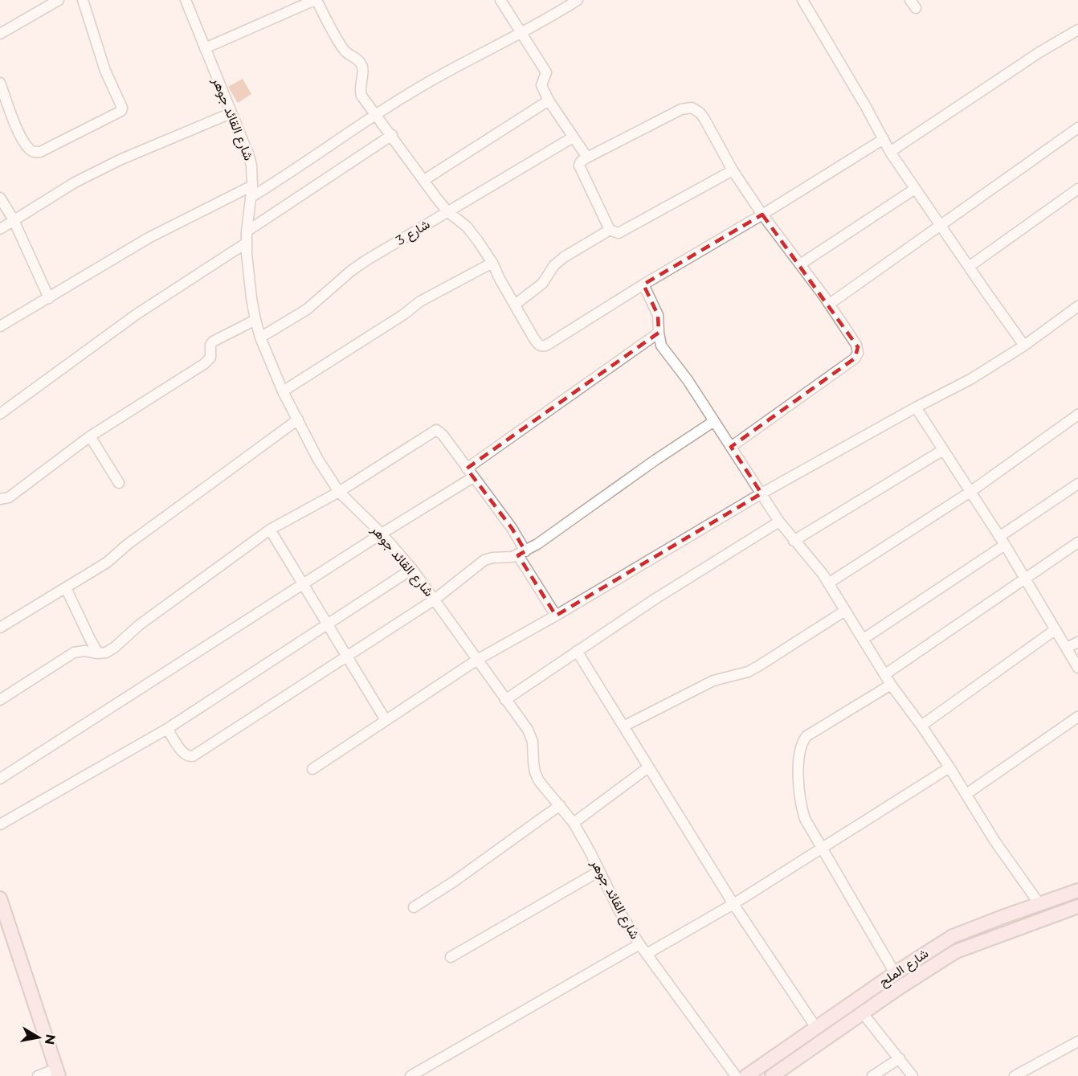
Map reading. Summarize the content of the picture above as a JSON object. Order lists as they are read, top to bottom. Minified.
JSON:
{"streets":{"street":["شارع القائد جوهر","شارع 3","شارع الملح"]},"crossings":[["شارع القائد جوهر","شارع 3"]],"north":"right"}
